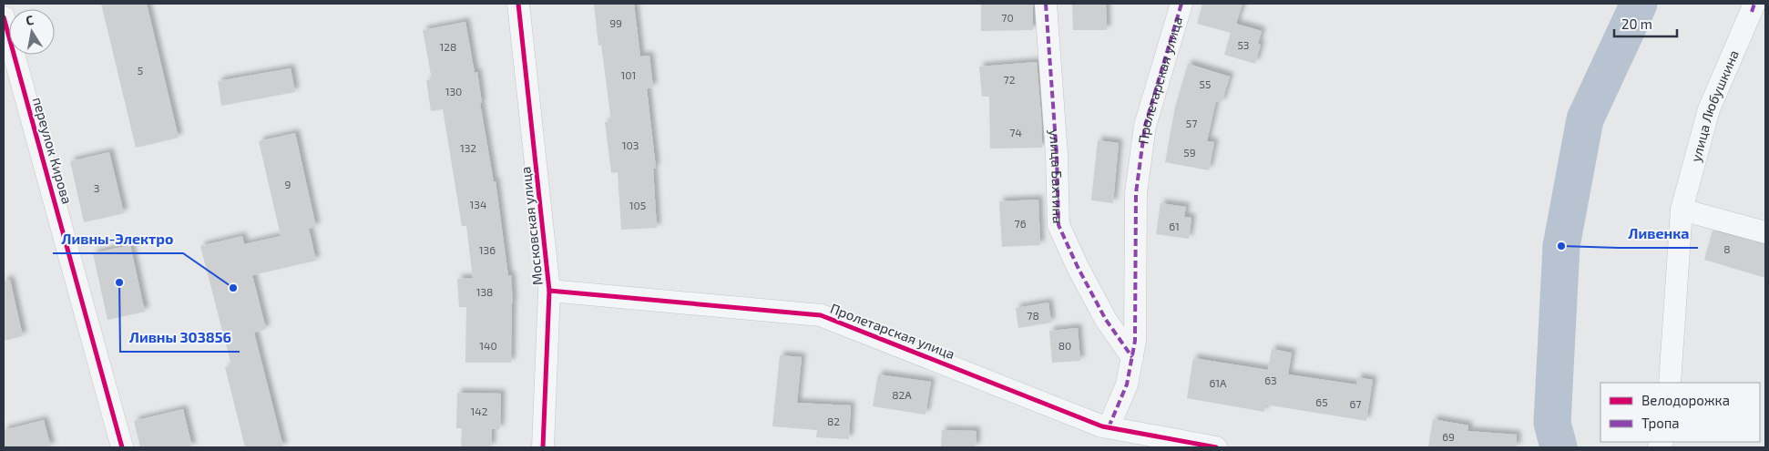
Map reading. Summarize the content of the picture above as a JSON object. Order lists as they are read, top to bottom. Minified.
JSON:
{"streets":{"street":["Пролетарская улица","улица Любушкина","переулок Кирова","улица Бахтина","Московская улица"]},"crossings":[["Пролетарская улица","улица Бахтина"],["Пролетарская улица","Московская улица"]],"places":["Ливенка","Ливны 303856","Ливны-Электро"],"house_numbers":["70","99","53","128","5","101","72","55","130","57","74","103","132","59","9","3","134","105","76","61","8","136","138","78","140","80","63","61А","82А","65","67","142","82","69"],"legend":["Велодорожка","Тропа"],"scale_bar":"20 m","north":"top"}
